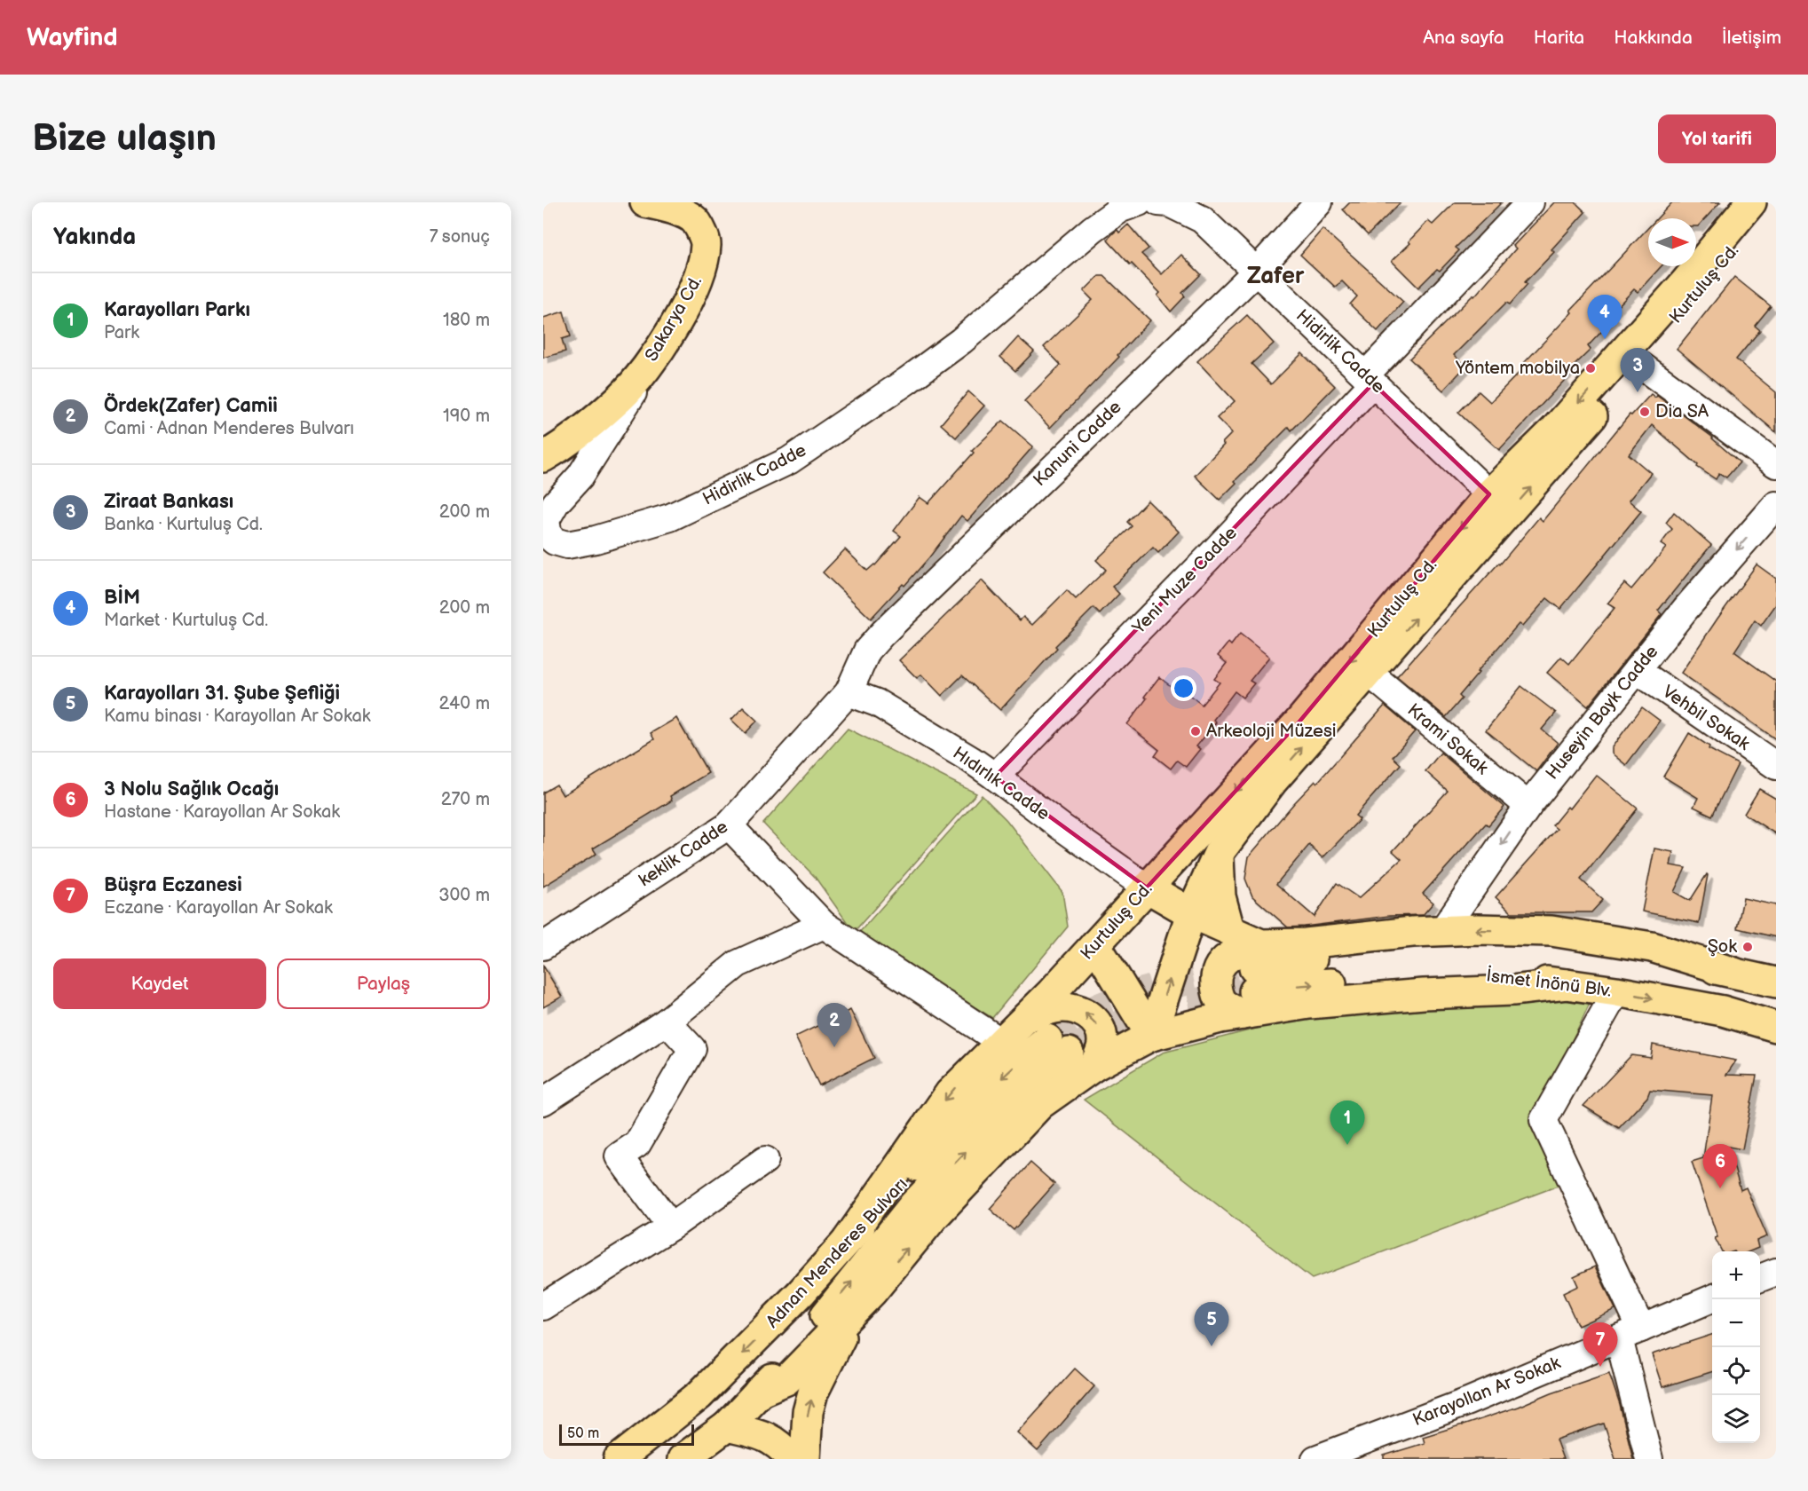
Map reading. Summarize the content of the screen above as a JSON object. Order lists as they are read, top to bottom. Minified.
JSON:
{"streets":{"main road":["Kurtuluş Cd.","Sakarya Cd.","İsmet İnönü Blv.","Adnan Menderes Bulvarı"],"street":["Hidirlik Cadde","Kanuni Cadde","Yeni Muze Cadde","Huseyin Bayk Cadde","Vehbil Sokak","Krami Sokak","Hıdırlık Cadde","keklik Cadde","Karayollan Ar Sokak"]},"crossings":[["Kurtuluş Cd.","Hidirlik Cadde"],["Kurtuluş Cd.","Krami Sokak"],["Kurtuluş Cd.","Hıdırlık Cadde"],["Kurtuluş Cd.","Adnan Menderes Bulvarı"],["Sakarya Cd.","Hidirlik Cadde"],["Hidirlik Cadde","Kanuni Cadde"],["Hidirlik Cadde","Yeni Muze Cadde"],["Kanuni Cadde","Hıdırlık Cadde"],["Kanuni Cadde","keklik Cadde"],["Yeni Muze Cadde","Hıdırlık Cadde"],["Huseyin Bayk Cadde","Vehbil Sokak"],["Huseyin Bayk Cadde","Krami Sokak"],["Hıdırlık Cadde","keklik Cadde"]],"one_way":["Huseyin Bayk Cadde"],"districts":["Zafer"],"places":["Yöntem mobilya","Dia SA","Arkeoloji Müzesi","Şok"],"scale_bar":"50 m","north":"right","page":{"header":"Wayfind","nav":["Ana sayfa","Harita","Hakkında","İletişim"],"buttons":["Yol tarifi",["Kaydet","Paylaş"]],"title":"Bize ulaşın","heading":["Yakında","7 sonuç"],"list":[{"mark":"1","name":"Karayolları Parkı","note":"Park","value":"180 m"},{"mark":"2","name":"Ördek(Zafer) Camii","note":"Cami · Adnan Menderes Bulvarı","value":"190 m"},{"mark":"3","name":"Ziraat Bankası","note":"Banka · Kurtuluş Cd.","value":"200 m"},{"mark":"4","name":"BİM","note":"Market · Kurtuluş Cd.","value":"200 m"},{"mark":"5","name":"Karayolları 31. Şube Şefliği","note":"Kamu binası · Karayollan Ar Sokak","value":"240 m"},{"mark":"6","name":"3 Nolu Sağlık Ocağı","note":"Hastane · Karayollan Ar Sokak","value":"270 m"},{"mark":"7","name":"Büşra Eczanesi","note":"Eczane · Karayollan Ar Sokak","value":"300 m"}],"pins":["4","3","2","1","6","5","7"],"map_buttons":["+","−"],"scale":"50 m"}}
